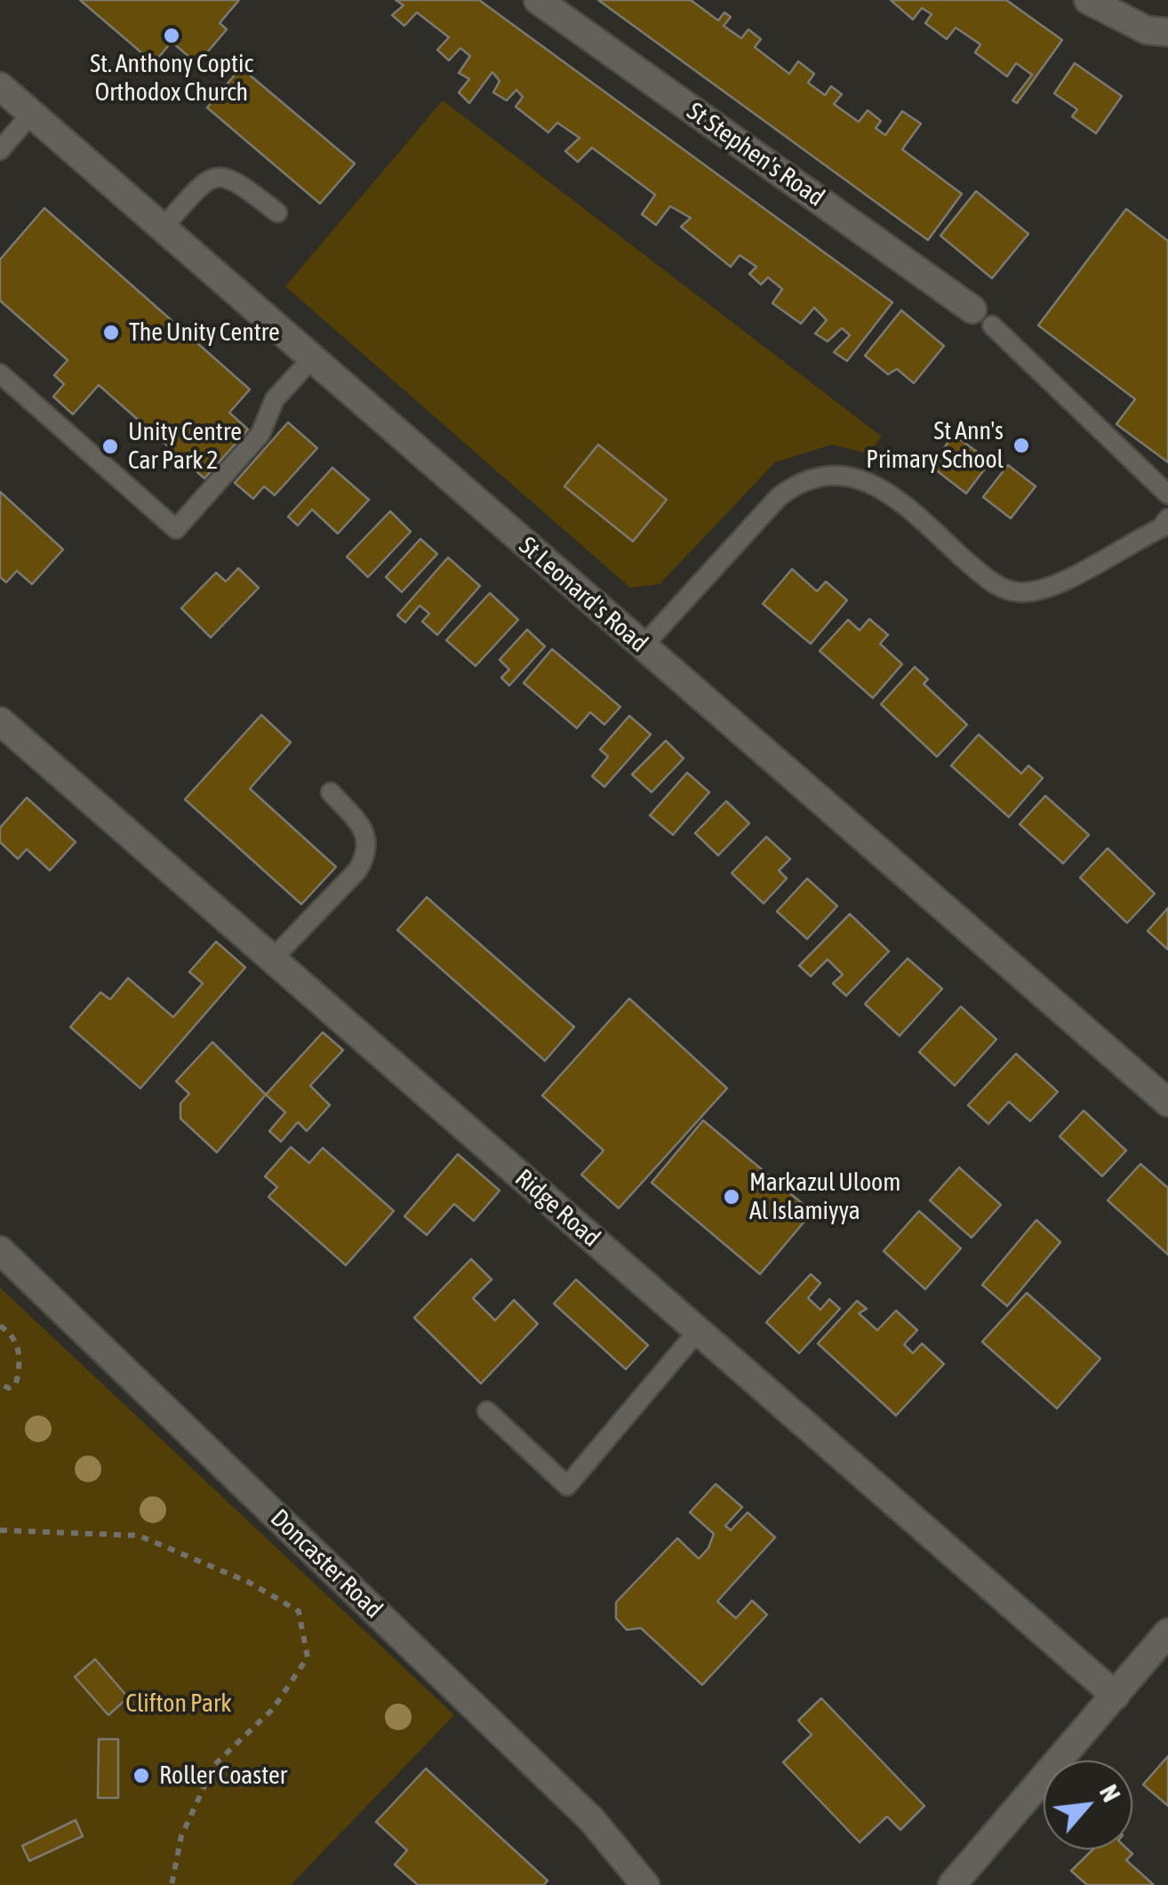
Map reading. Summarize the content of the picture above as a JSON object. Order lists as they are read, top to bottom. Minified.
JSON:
{"streets":{"street":["St Stephen's Road","St Leonard's Road","Ridge Road","Doncaster Road"]},"parks":["Clifton Park"],"places":["St. Anthony Coptic Orthodox Church","The Unity Centre","St Ann's Primary School","Unity Centre Car Park 2","Markazul Uloom Al Islamiyya","Roller Coaster"],"north":"top right"}
